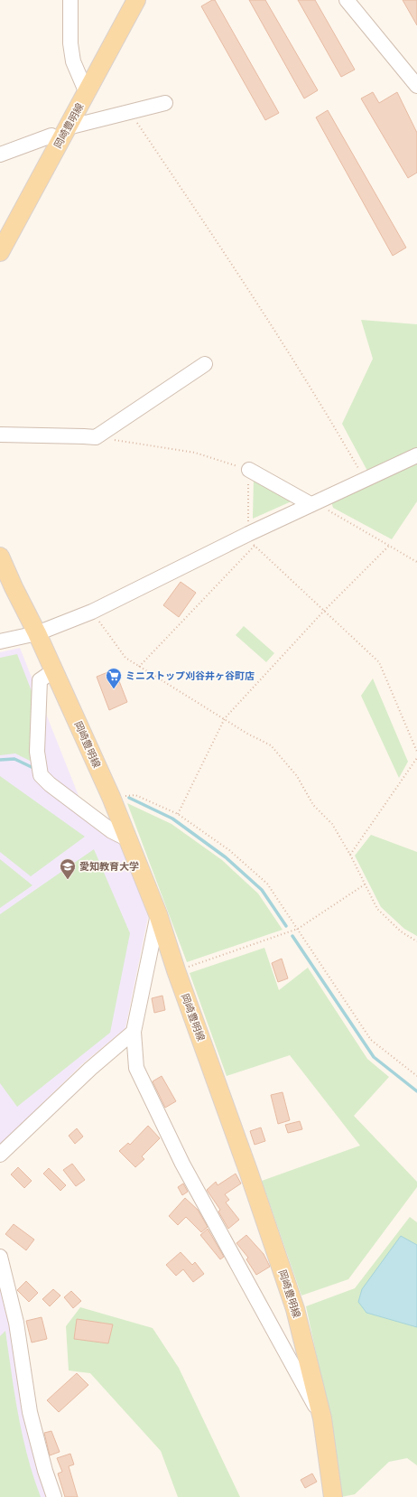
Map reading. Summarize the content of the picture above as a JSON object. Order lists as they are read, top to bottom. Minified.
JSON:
{"streets":{"main road":["岡崎豊明線"]},"places":{"supermarket":["ミニストップ刈谷井ヶ谷町店"],"school or university":["愛知教育大学"]}}
